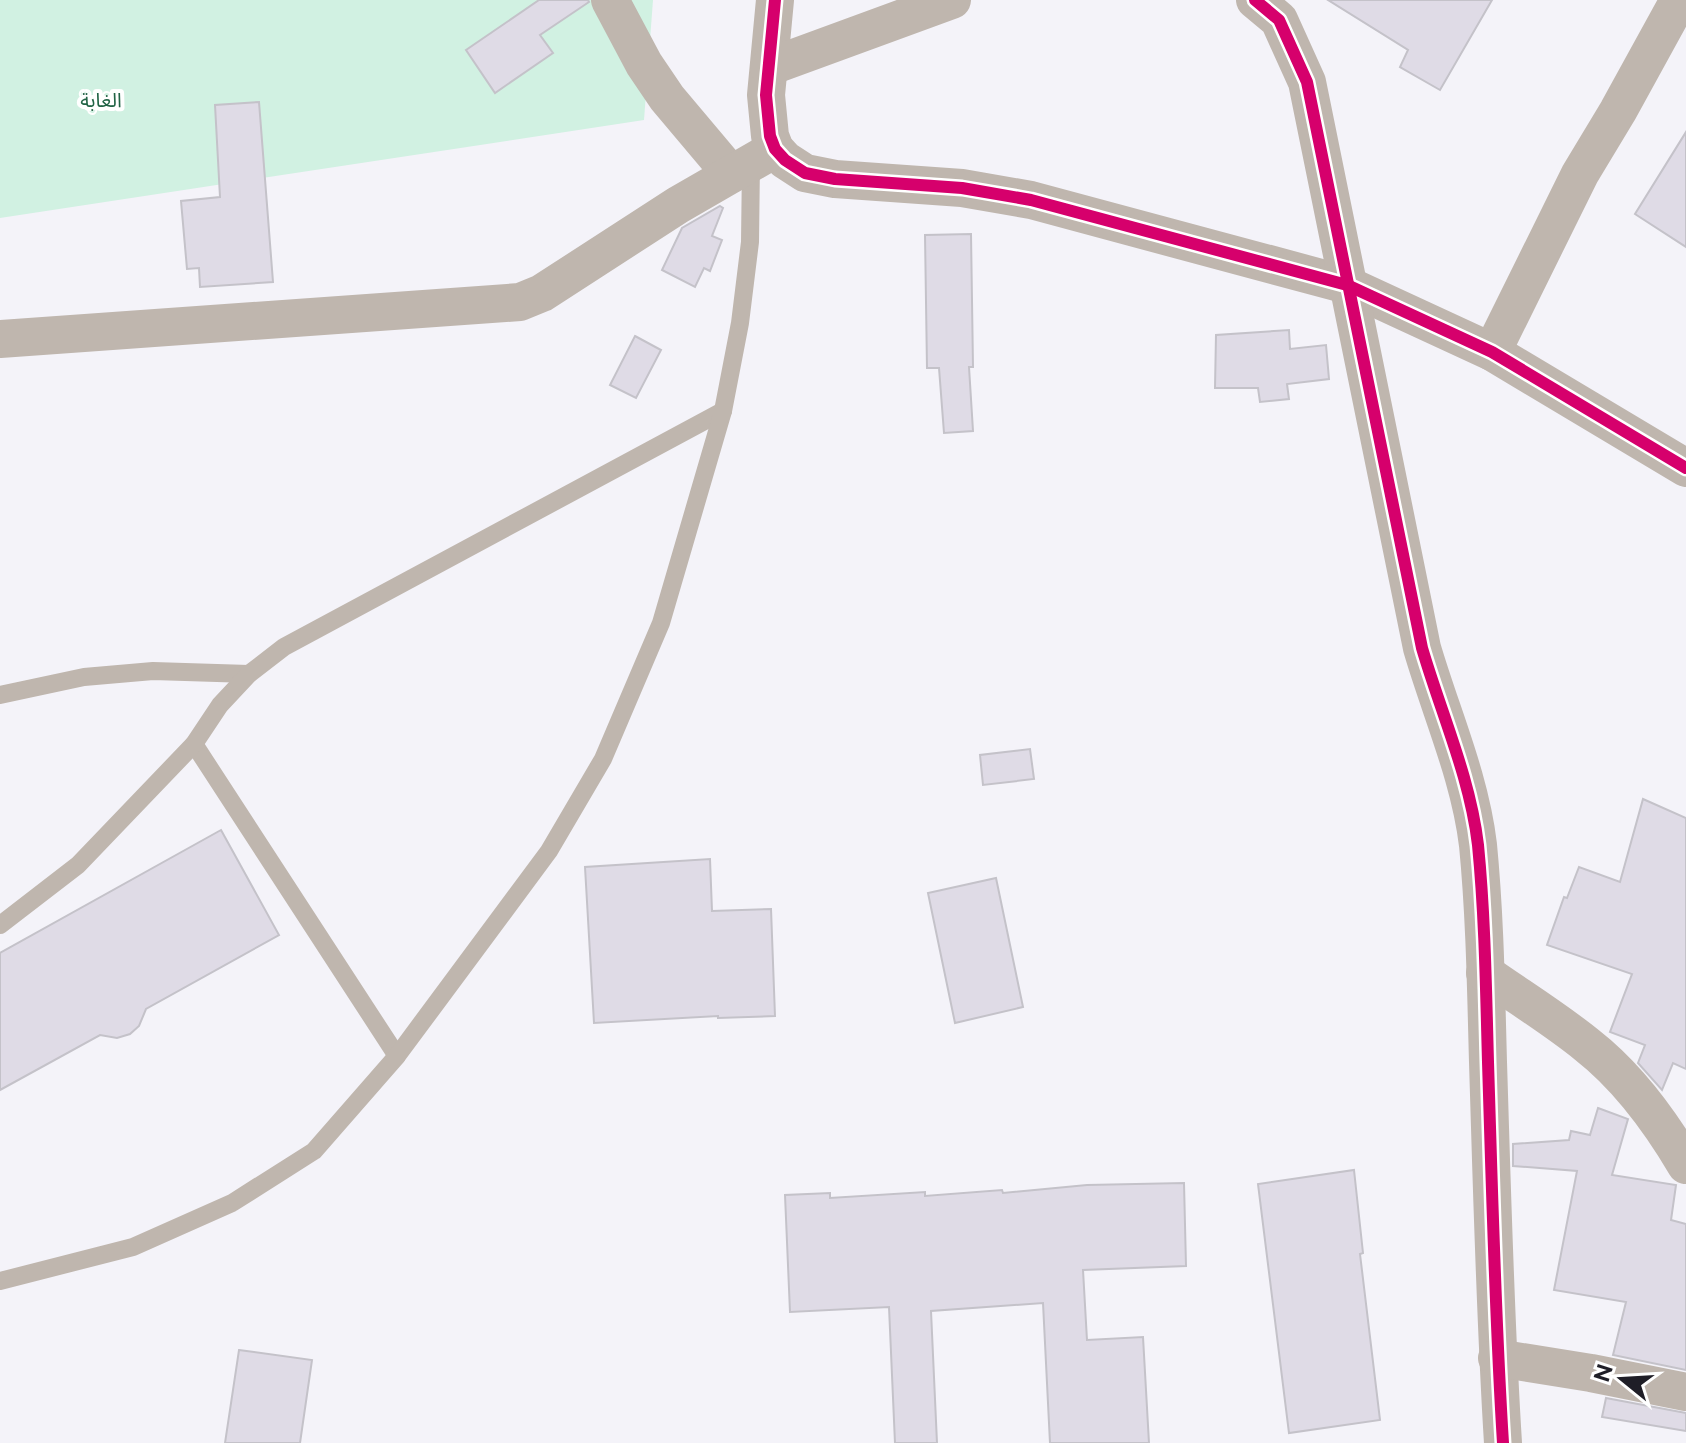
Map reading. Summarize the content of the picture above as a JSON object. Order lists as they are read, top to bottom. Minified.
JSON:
{"parks":["الغابة"],"north":"left"}
